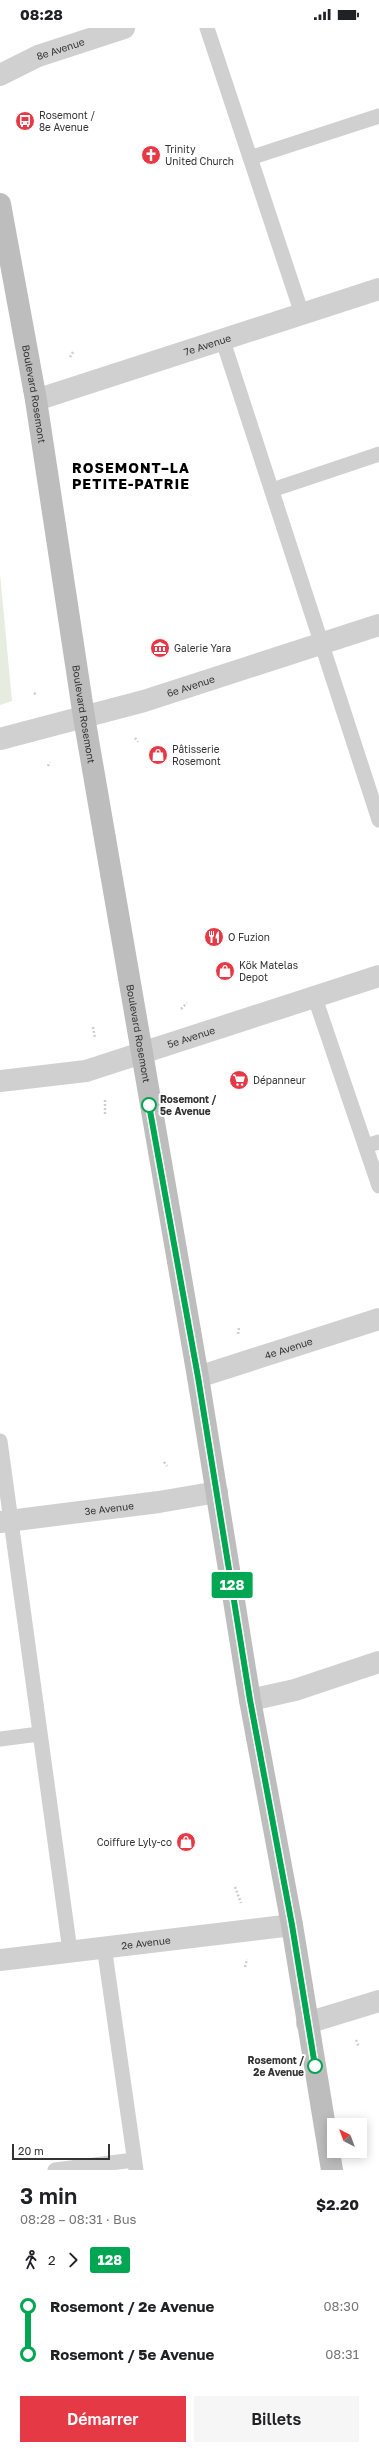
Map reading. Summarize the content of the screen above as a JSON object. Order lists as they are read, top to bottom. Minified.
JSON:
{"streets":{"main road":["Boulevard Rosemont"],"street":["8e Avenue","7e Avenue","6e Avenue","5e Avenue","4e Avenue","3e Avenue","2e Avenue"]},"crossings":[["7e Avenue","Boulevard Rosemont"],["Boulevard Rosemont","6e Avenue"],["Boulevard Rosemont","5e Avenue"],["Boulevard Rosemont","4e Avenue"],["Boulevard Rosemont","3e Avenue"],["Boulevard Rosemont","2e Avenue"]],"districts":["ROSEMONT–LA PETITE-PATRIE"],"places":{"bus stop":["Rosemont / 8e Avenue"],"church":["Trinity United Church"],"museum":["Galerie Yara"],"shop":["Pâtisserie Rosemont","Kök Matelas Depot","Coiffure Lyly-co"],"restaurant":["O Fuzion"],"supermarket":["Dépanneur"],"other":["Rosemont / 5e Avenue","Rosemont / 2e Avenue"]},"lines":["bus line 128"],"scale_bar":"20 m","north":"top left","page":{"status":"08:28","on_map":"128","scale":"20 m","heading":["3 min","08:28 – 08:31 · Bus","$2.20"],"legs":["2","128"],"list":[{"name":"Rosemont / 2e Avenue","value":"08:30"},{"name":"Rosemont / 5e Avenue","value":"08:31"}],"buttons":["Démarrer","Billets"]}}
